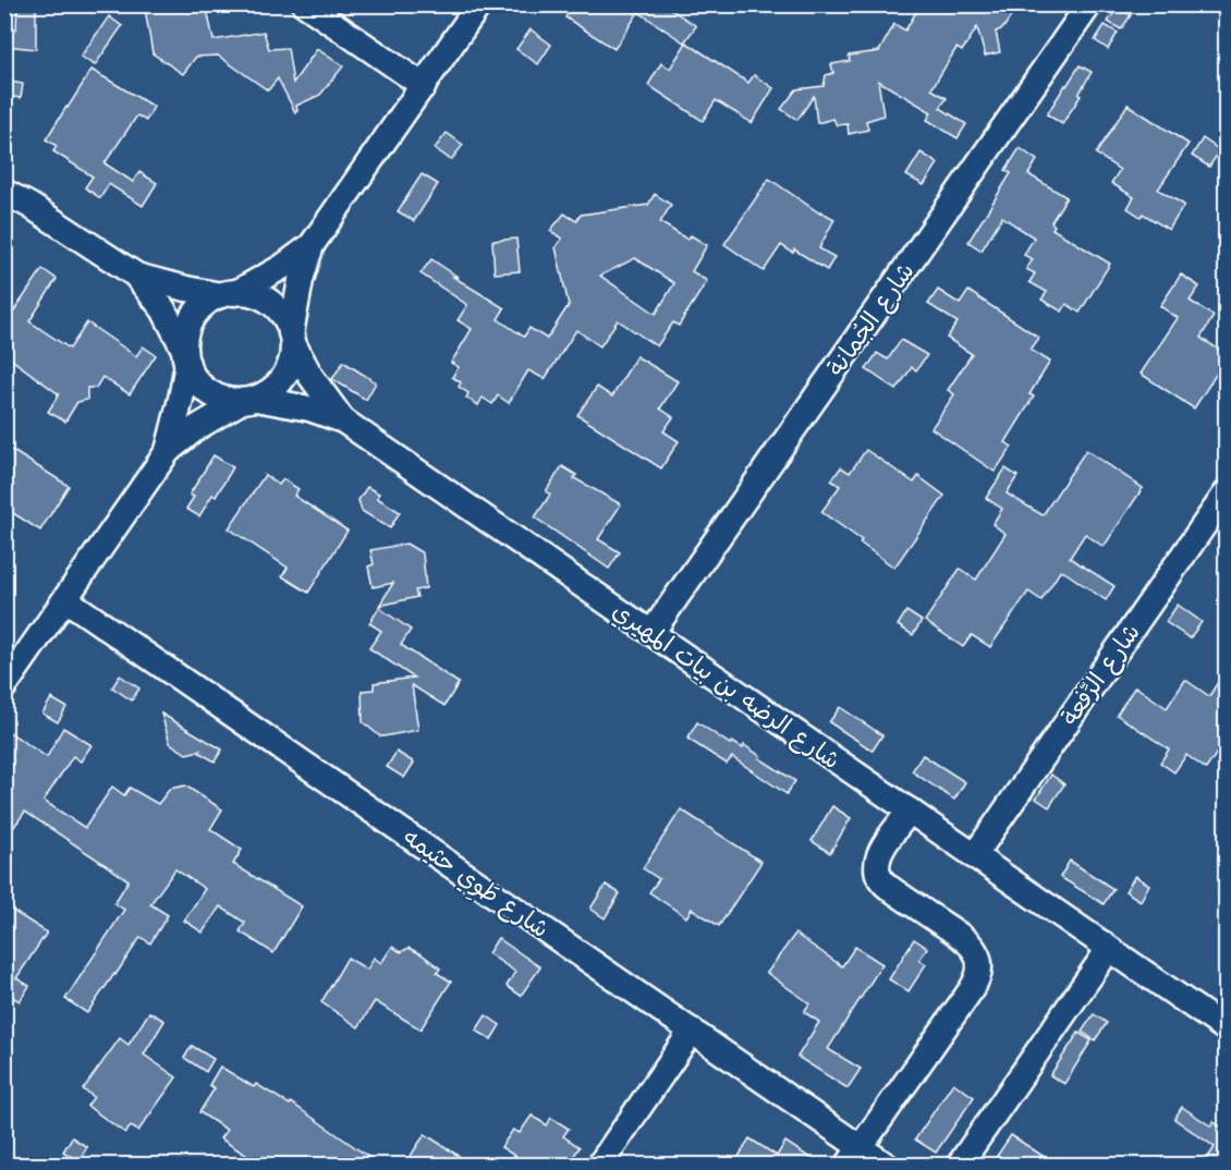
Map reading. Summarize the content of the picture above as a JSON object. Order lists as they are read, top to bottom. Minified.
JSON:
{"streets":{"street":["شارع الجُمانة","شارع الرِّفعة","شارع الرضه بن بيات المهيري","شارع طَوِي حثيمه"]},"crossings":[["شارع الجُمانة","شارع الرضه بن بيات المهيري"],["شارع الرِّفعة","شارع الرضه بن بيات المهيري"]]}
